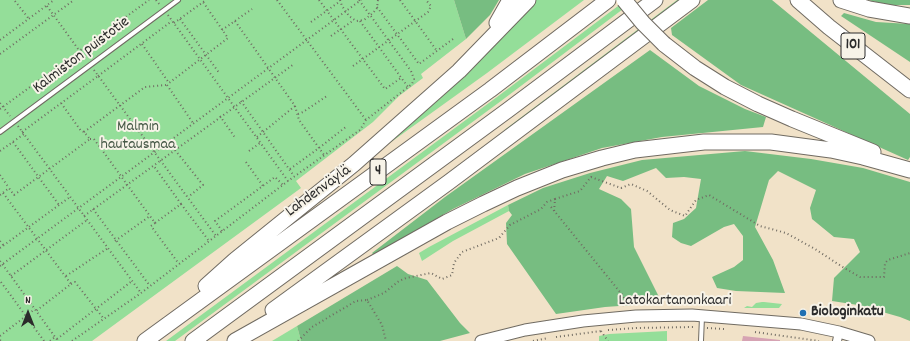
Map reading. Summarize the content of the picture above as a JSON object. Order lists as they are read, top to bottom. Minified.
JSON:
{"streets":{"highway":["101","4","Lahdenväylä"],"street":["Latokartanonkaari"],"lane":["Kalmiston puistotie"]},"parks":["Malmin hautausmaa"],"places":["Biologinkatu"],"north":"top"}
